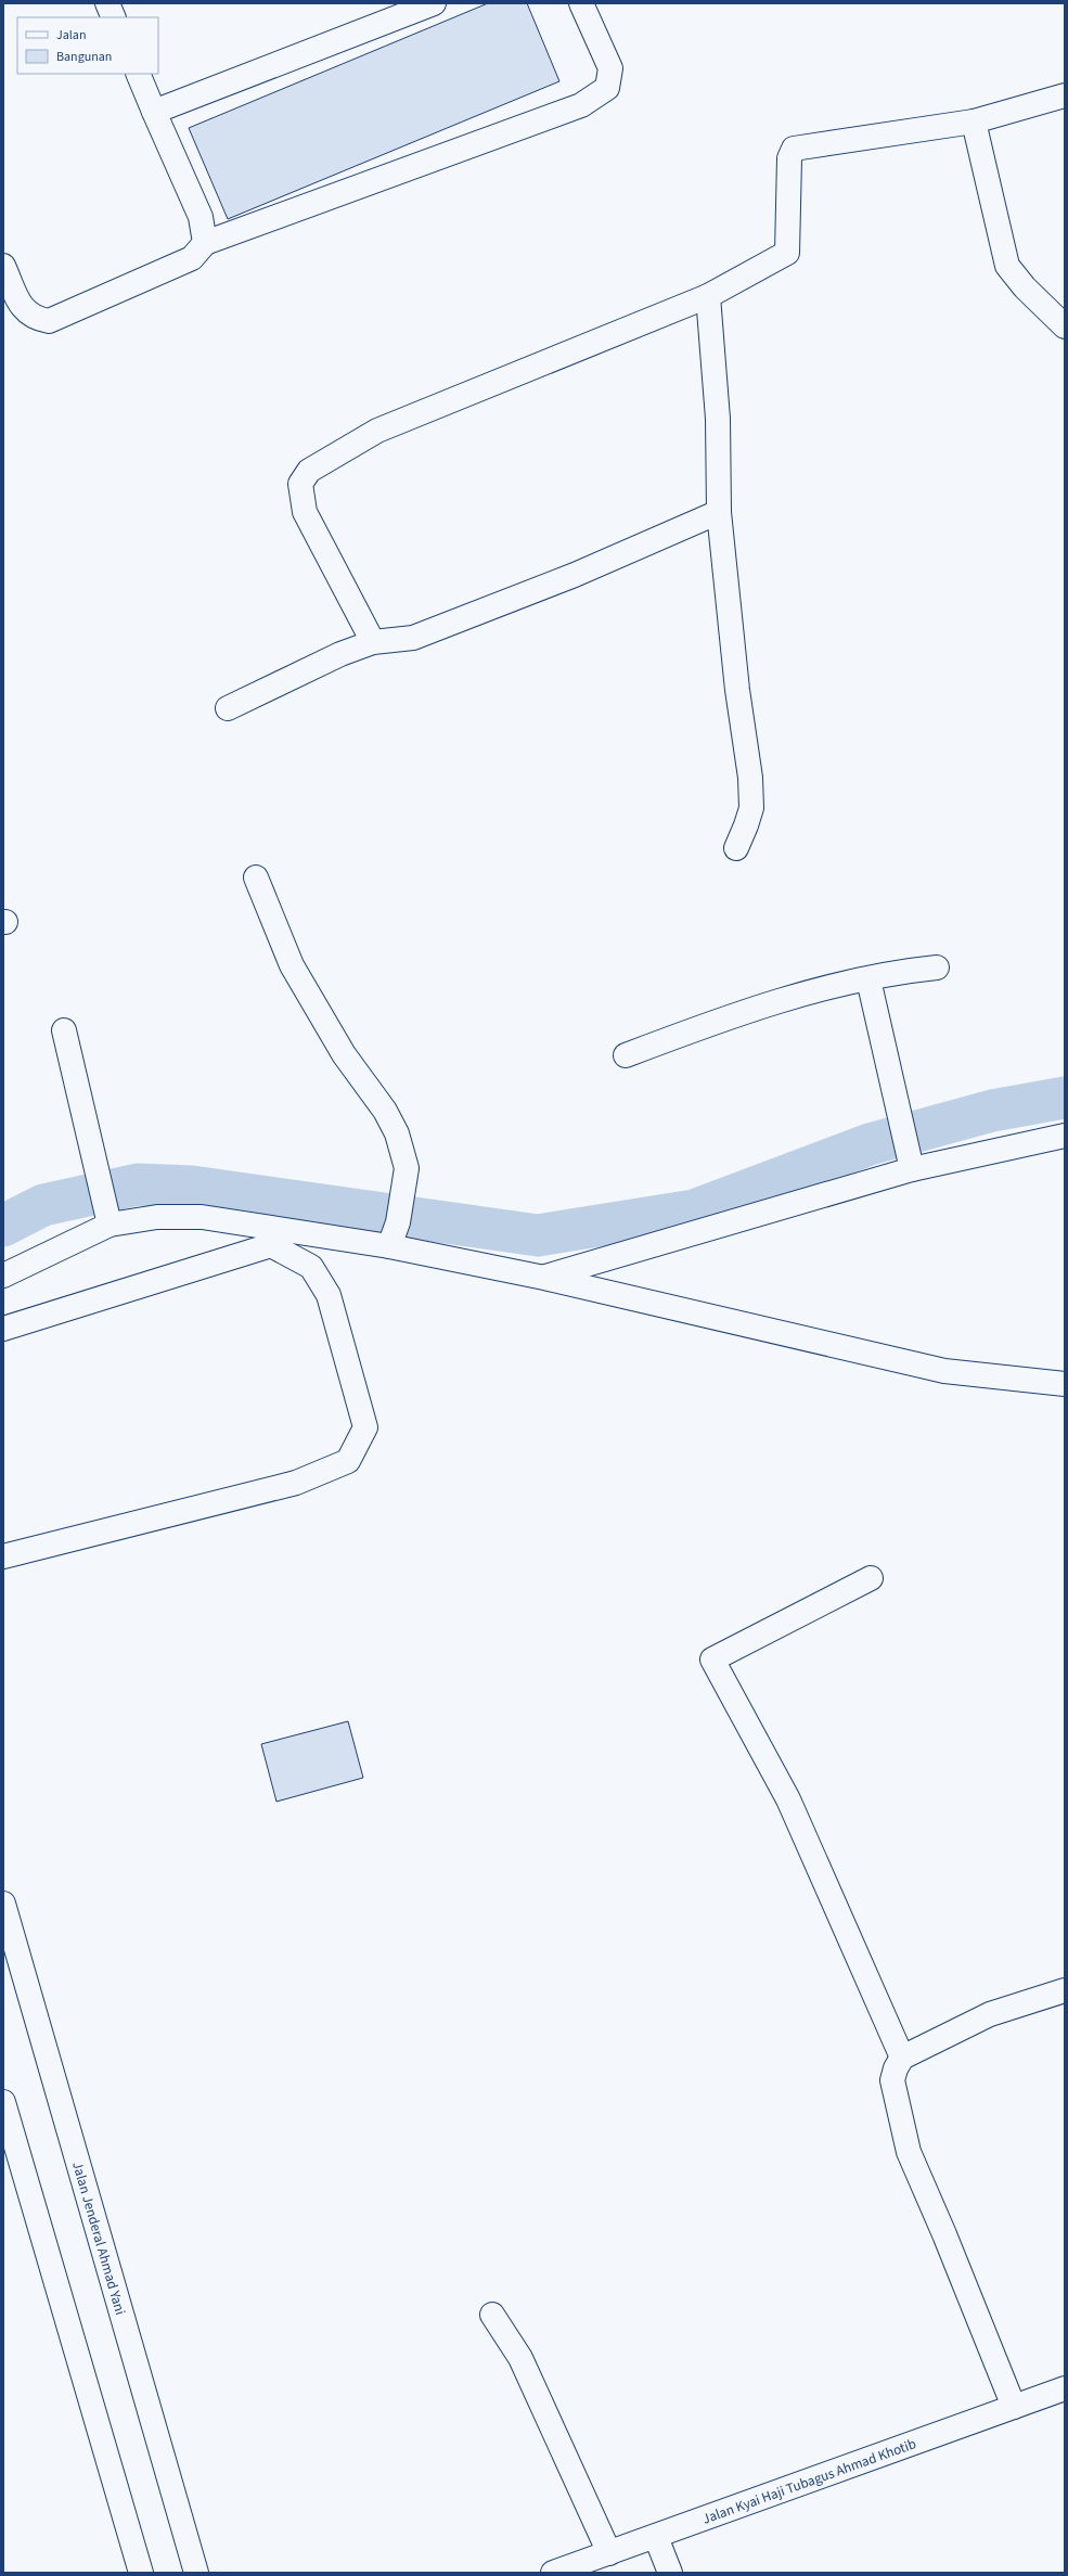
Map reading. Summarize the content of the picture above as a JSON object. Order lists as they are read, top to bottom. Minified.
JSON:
{"streets":{"street":["Jalan Jenderal Ahmad Yani","Jalan Kyai Haji Tubagus Ahmad Khotib"]},"legend":["Jalan","Bangunan"]}
